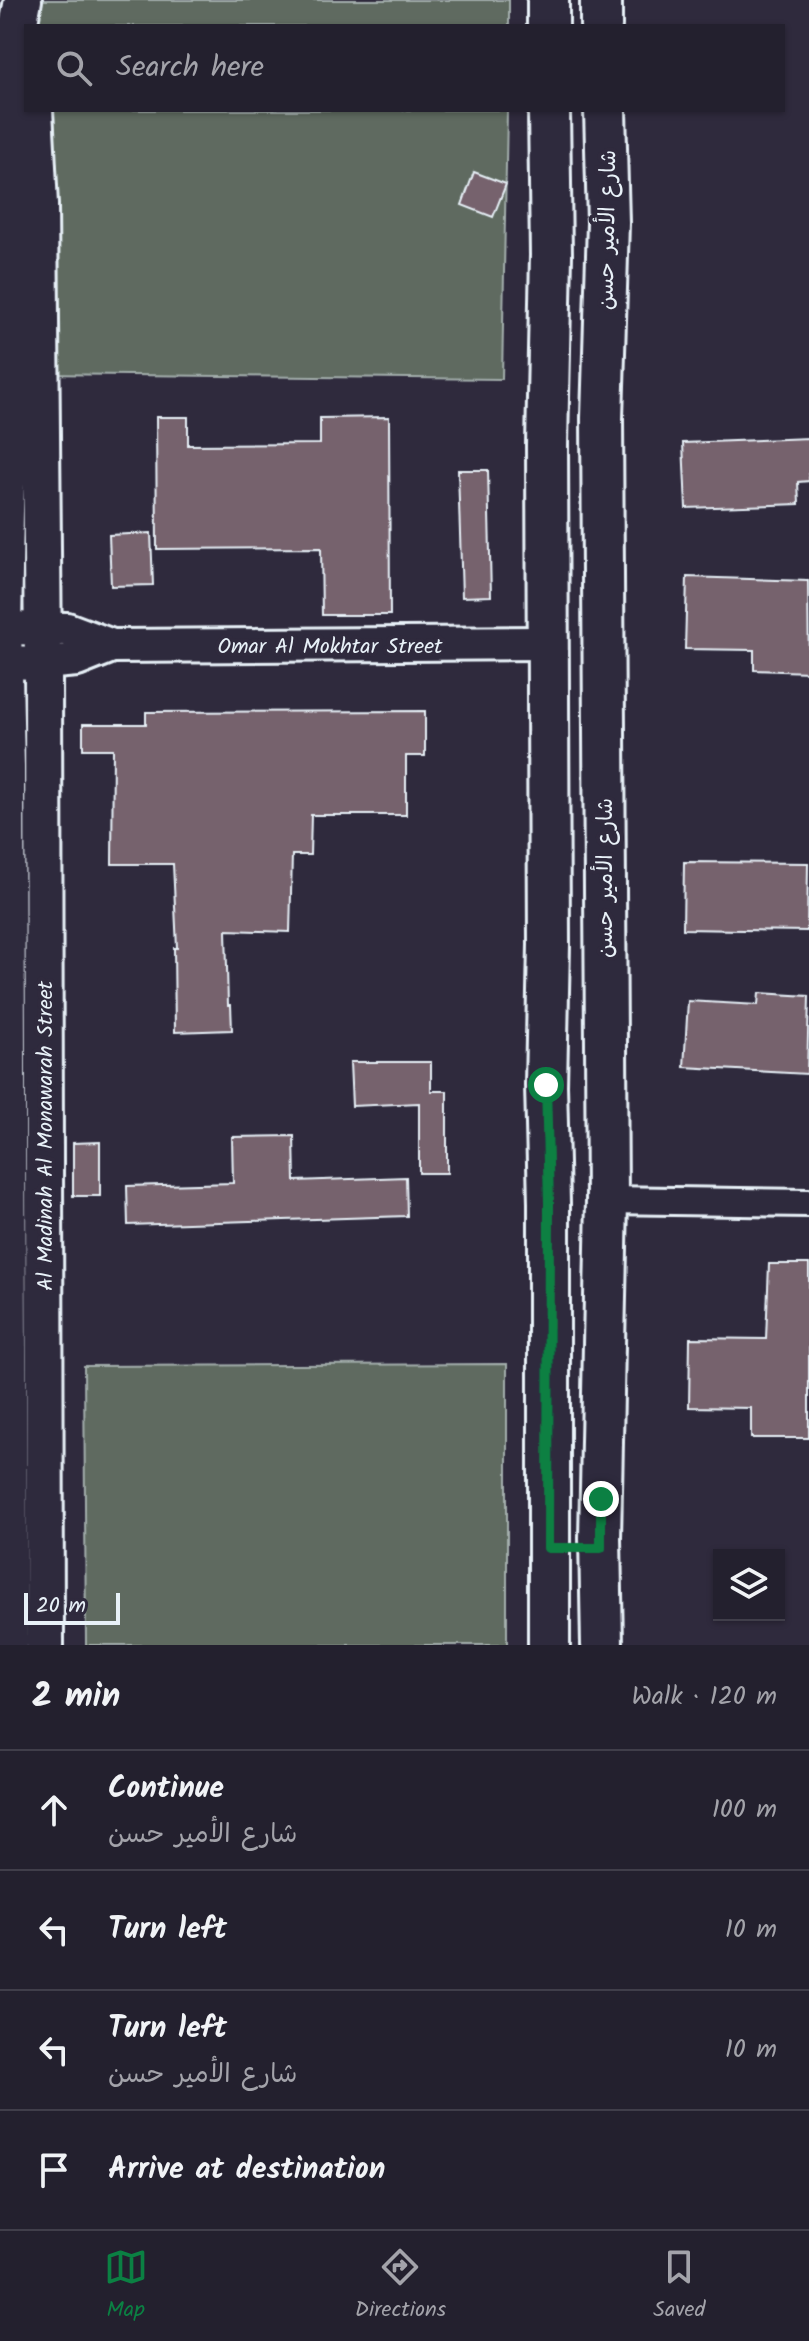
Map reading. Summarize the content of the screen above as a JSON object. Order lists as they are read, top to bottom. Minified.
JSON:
{"streets":{"main road":["شارع الأمير حسن","Al Madinah Al Monawarah Street"],"street":["Omar Al Mokhtar Street"]},"crossings":[["Omar Al Mokhtar Street","Al Madinah Al Monawarah Street"]],"scale_bar":"20 m","page":{"search":"Search here","scale":"20 m","heading":["2 min","Walk · 120 m"],"list":[["Continue","شارع الأمير حسن","100 m"],["Turn left","10 m"],["Turn left","شارع الأمير حسن","10 m"],"Arrive at destination"],"nav":["Map","Directions","Saved"]}}
